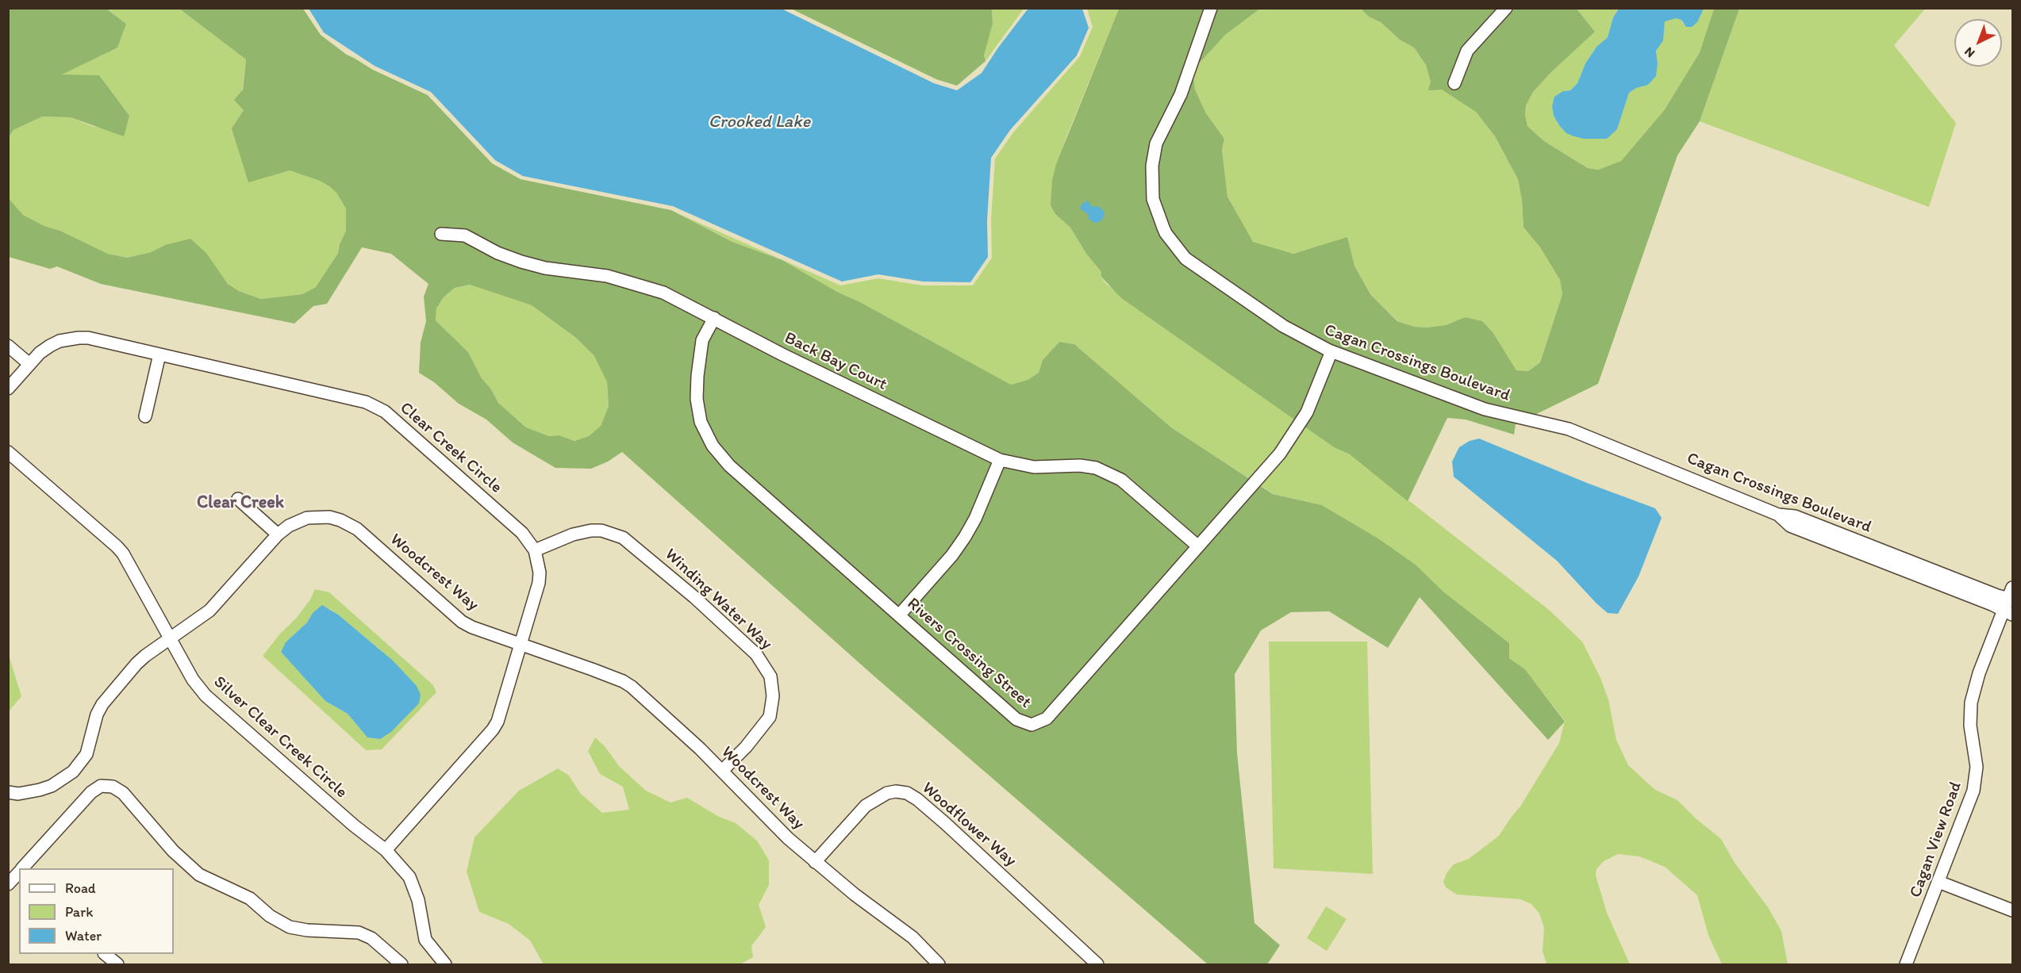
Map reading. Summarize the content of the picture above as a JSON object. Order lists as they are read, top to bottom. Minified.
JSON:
{"streets":{"street":["Back Bay Court","Cagan Crossings Boulevard","Clear Creek Circle","Woodcrest Way","Winding Water Way","Rivers Crossing Street","Silver Clear Creek Circle","Woodflower Way","Cagan View Road"]},"crossings":[["Back Bay Court","Rivers Crossing Street"],["Cagan Crossings Boulevard","Rivers Crossing Street"],["Cagan Crossings Boulevard","Cagan View Road"],["Clear Creek Circle","Woodcrest Way"],["Clear Creek Circle","Winding Water Way"],["Clear Creek Circle","Silver Clear Creek Circle"],["Woodcrest Way","Winding Water Way"],["Woodcrest Way","Silver Clear Creek Circle"],["Woodcrest Way","Woodflower Way"]],"districts":["Clear Creek"],"water":["Crooked Lake"],"legend":["Road","Park","Water"],"north":"bottom left"}
